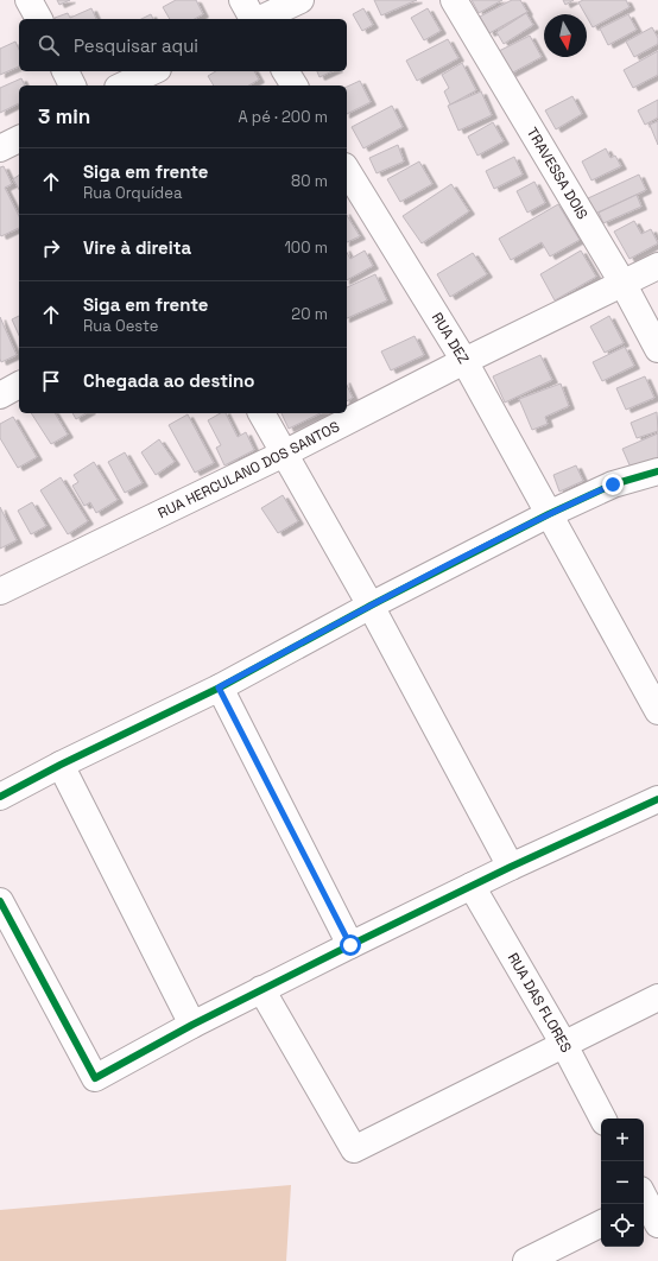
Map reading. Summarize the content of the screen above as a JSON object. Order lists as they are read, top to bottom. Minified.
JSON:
{"streets":{"street":["TRAVESSA DOIS","RUA DEZ","RUA HERCULANO DOS SANTOS","RUA DAS FLORES"]},"crossings":[["TRAVESSA DOIS","RUA HERCULANO DOS SANTOS"],["RUA DEZ","RUA HERCULANO DOS SANTOS"]],"north":"bottom","page":{"search":"Pesquisar aqui","heading":["3 min","A pé · 200 m"],"list":[["Siga em frente","Rua Orquídea","80 m"],["Vire à direita","100 m"],["Siga em frente","Rua Oeste","20 m"],"Chegada ao destino"],"map_buttons":["+","−"]}}
